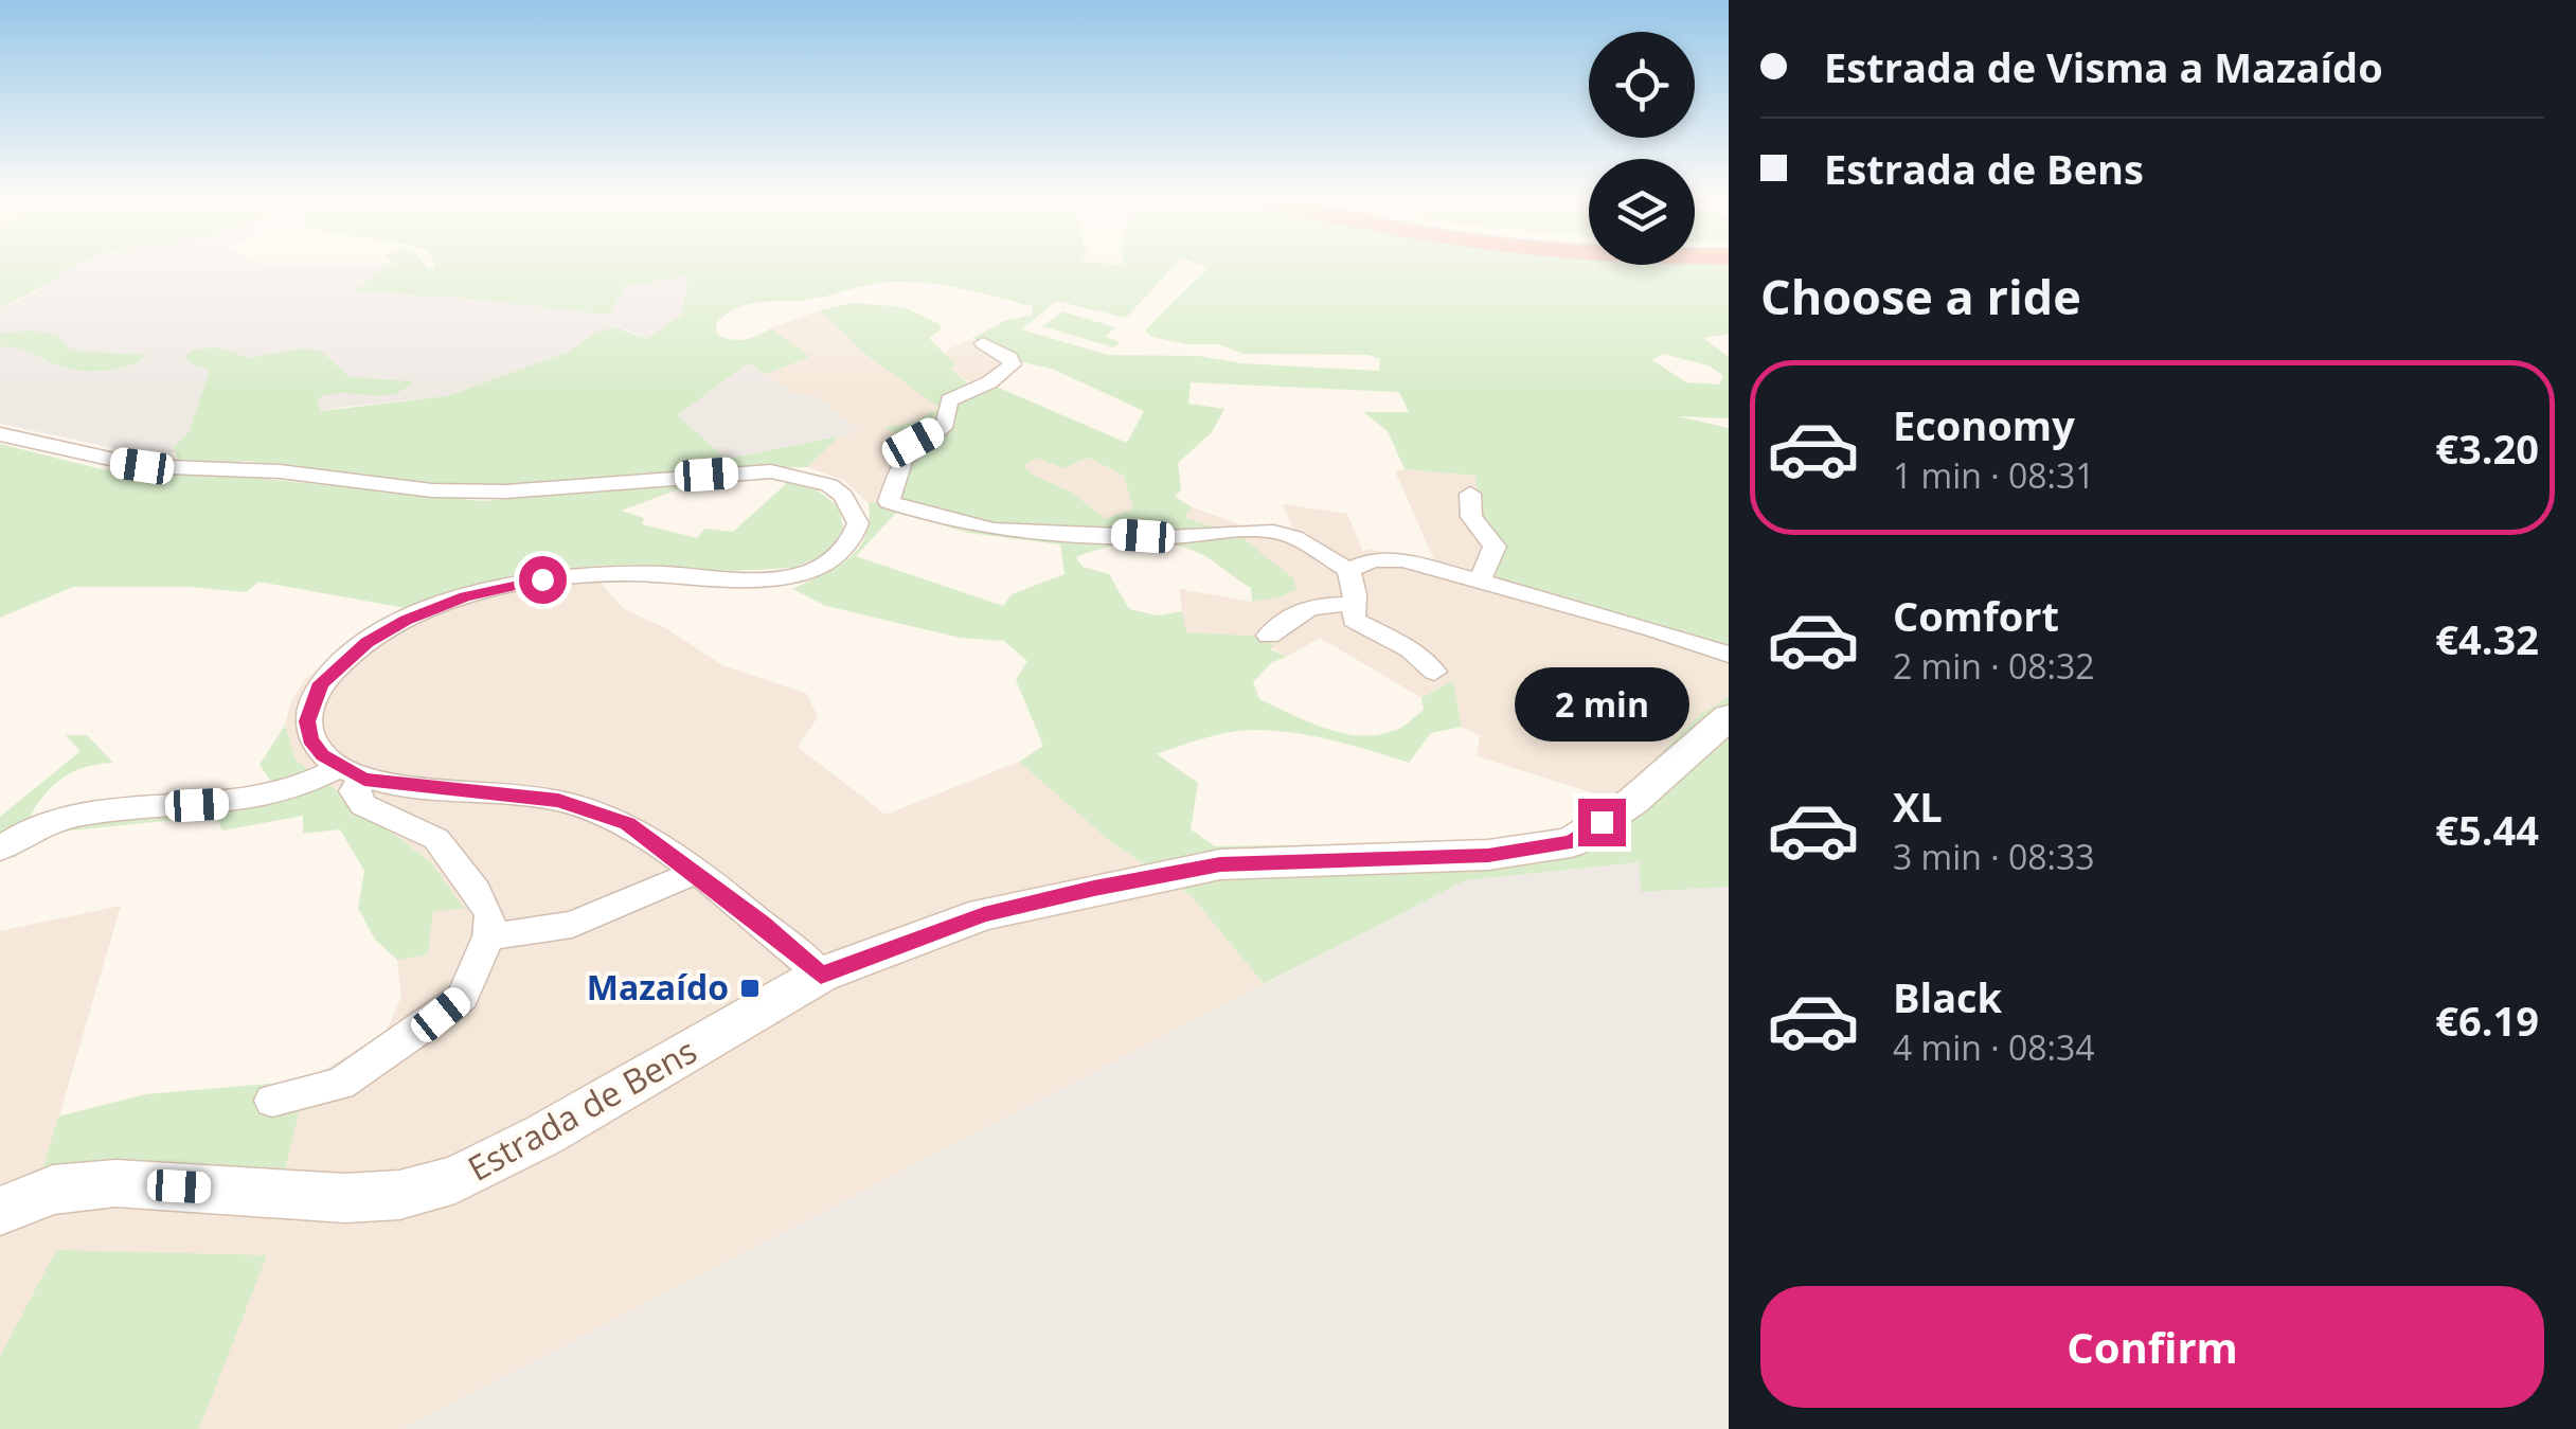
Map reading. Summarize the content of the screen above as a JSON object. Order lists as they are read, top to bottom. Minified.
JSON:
{"streets":{"street":["Estrada de Bens"]},"places":{"transit":["Mazaído"]},"page":{"banner":["Estrada de Visma a Mazaído","Estrada de Bens"],"heading":"Choose a ride","list":[{"name":"Economy","note":"1 min · 08:31","value":"€3.20"},{"name":"Comfort","note":"2 min · 08:32","value":"€4.32"},{"name":"XL","note":"3 min · 08:33","value":"€5.44"},{"name":"Black","note":"4 min · 08:34","value":"€6.19"}],"bubble":"2 min","buttons":"Confirm"}}
